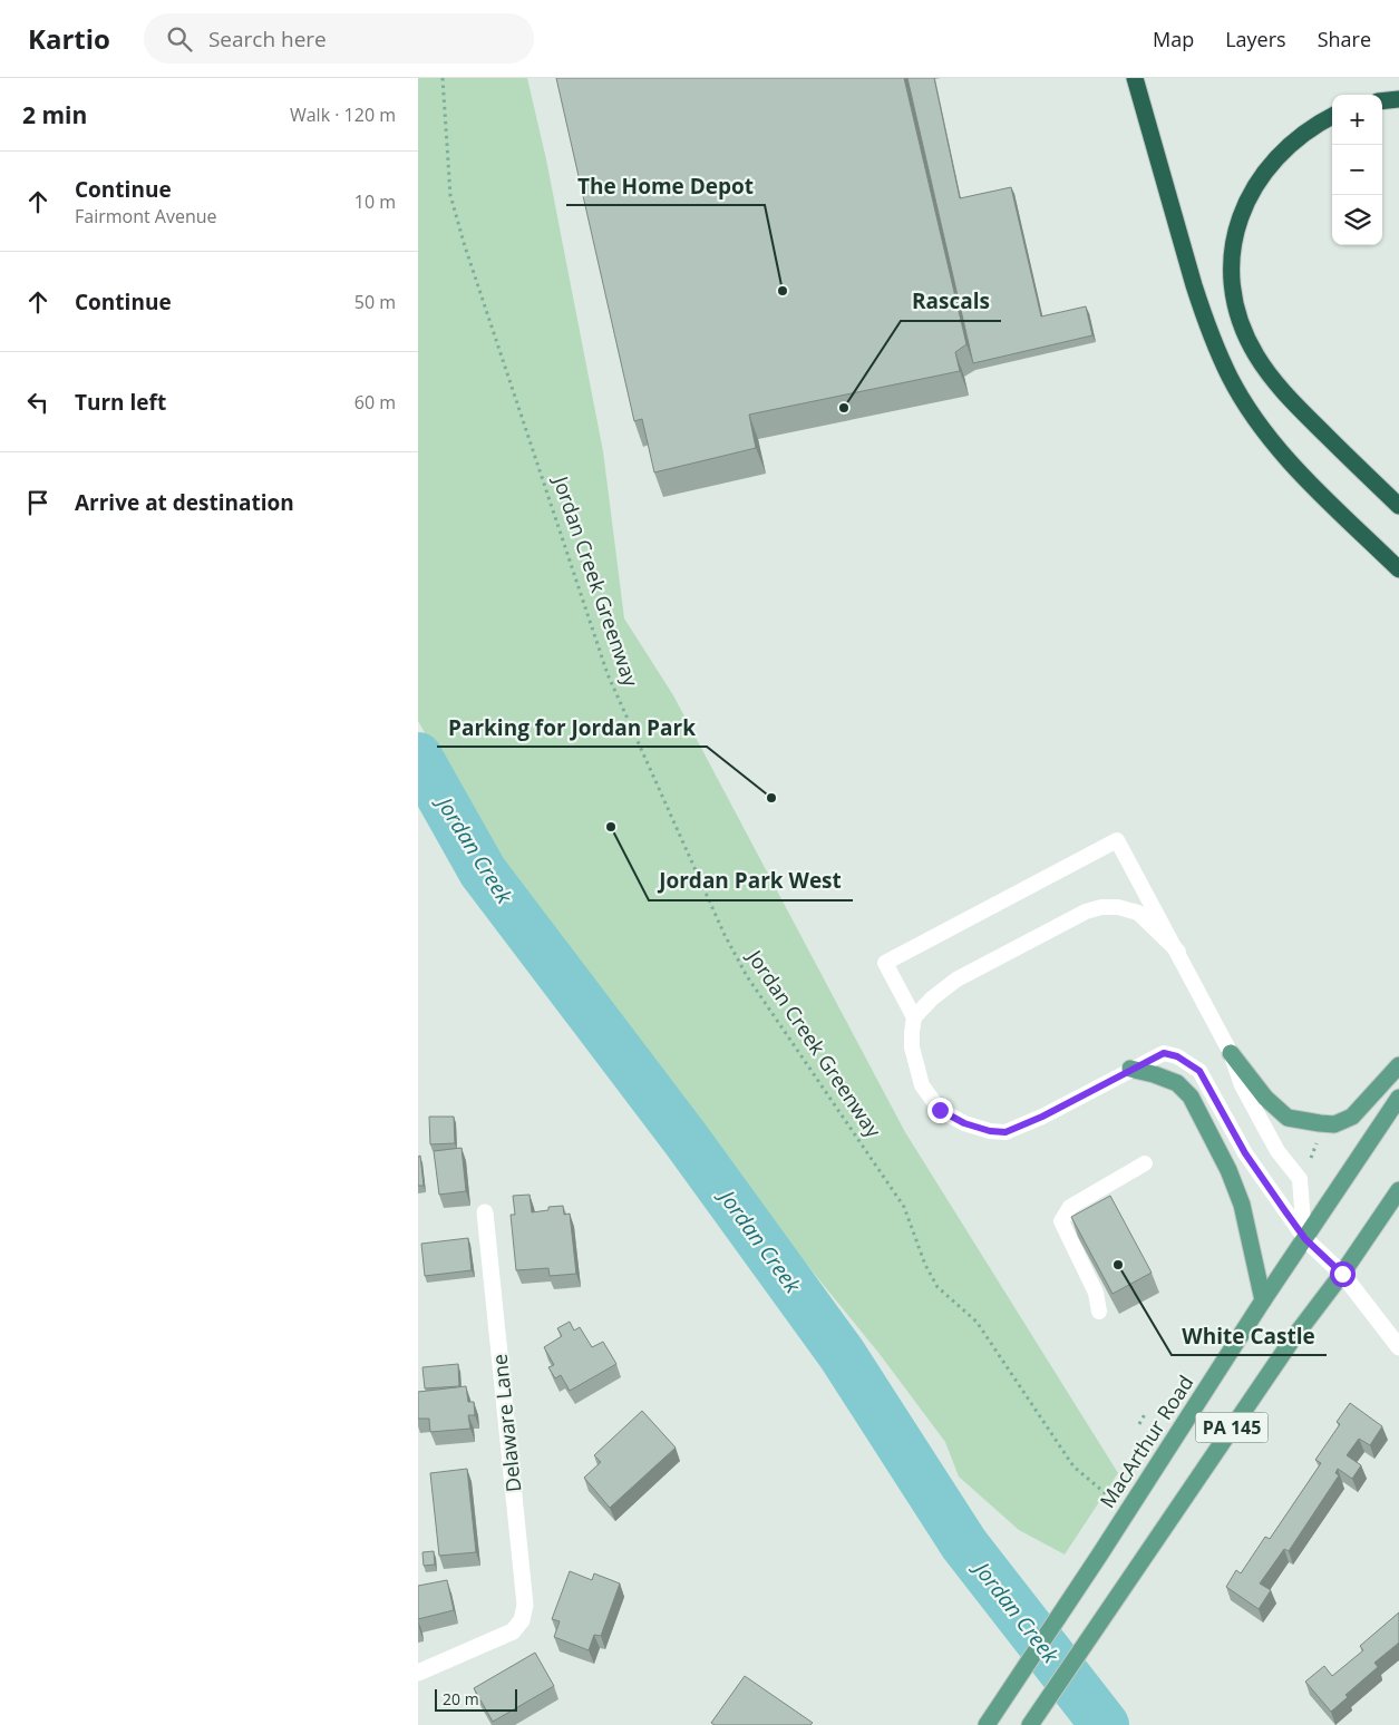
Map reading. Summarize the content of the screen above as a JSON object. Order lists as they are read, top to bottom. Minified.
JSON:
{"streets":{"main road":["PA 145","MacArthur Road"],"street":["Delaware Lane"],"path":["Jordan Creek Greenway"]},"water":["Jordan Creek"],"places":["The Home Depot","Rascals","Parking for Jordan Park","Jordan Park West","White Castle"],"scale_bar":"20 m","page":{"header":"Kartio","search":"Search here","nav":["Map","Layers","Share"],"heading":["2 min","Walk · 120 m"],"map_buttons":["+","−"],"list":[["Continue","Fairmont Avenue","10 m"],["Continue","50 m"],["Turn left","60 m"],"Arrive at destination"],"scale":"20 m"}}
